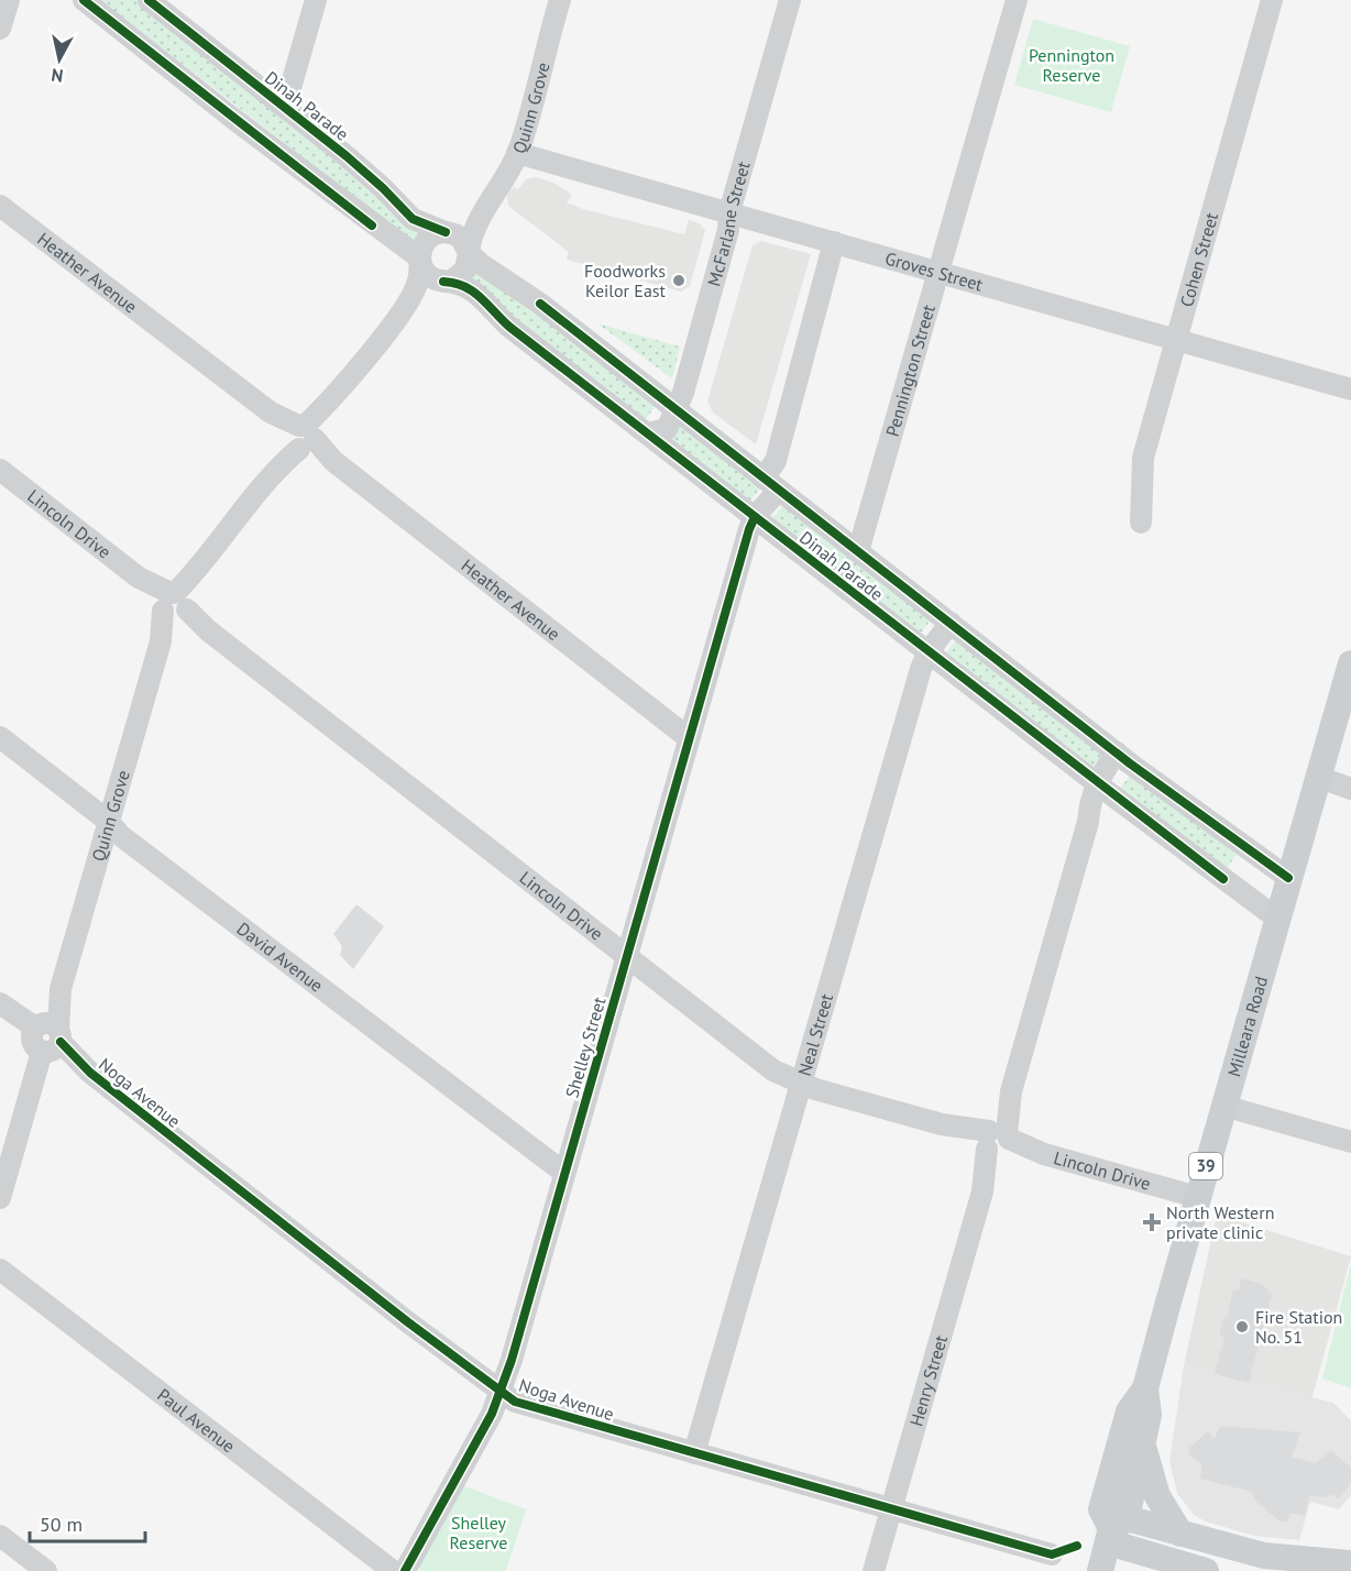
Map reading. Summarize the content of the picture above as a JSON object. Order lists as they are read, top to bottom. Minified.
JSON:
{"streets":{"main road":["Milleara Road","39"],"street":["Dinah Parade","Quinn Grove","McFarlane Street","Cohen Street","Groves Street","Heather Avenue","Pennington Street","Lincoln Drive","David Avenue","Neal Street","Shelley Street","Noga Avenue","Henry Street","Paul Avenue"]},"crossings":[["Dinah Parade","Quinn Grove"],["Dinah Parade","McFarlane Street"],["Dinah Parade","Pennington Street"],["Dinah Parade","Milleara Road"],["Dinah Parade","Neal Street"],["Dinah Parade","Shelley Street"],["Dinah Parade","Henry Street"],["Quinn Grove","Groves Street"],["Quinn Grove","Heather Avenue"],["Quinn Grove","Lincoln Drive"],["Quinn Grove","David Avenue"],["Quinn Grove","Noga Avenue"],["McFarlane Street","Groves Street"],["Cohen Street","Groves Street"],["Groves Street","Pennington Street"],["Groves Street","Shelley Street"],["Heather Avenue","Shelley Street"],["Lincoln Drive","Milleara Road"],["Lincoln Drive","Neal Street"],["Lincoln Drive","Shelley Street"],["Lincoln Drive","Henry Street"],["David Avenue","Shelley Street"],["Milleara Road","39"],["Neal Street","Noga Avenue"],["Shelley Street","Noga Avenue"],["Noga Avenue","Henry Street"]],"parks":["Pennington Reserve","Shelley Reserve"],"places":{"other":["Foodworks Keilor East","Fire Station No. 51"],"health":["North Western private clinic"]},"scale_bar":"50 m","north":"bottom"}
